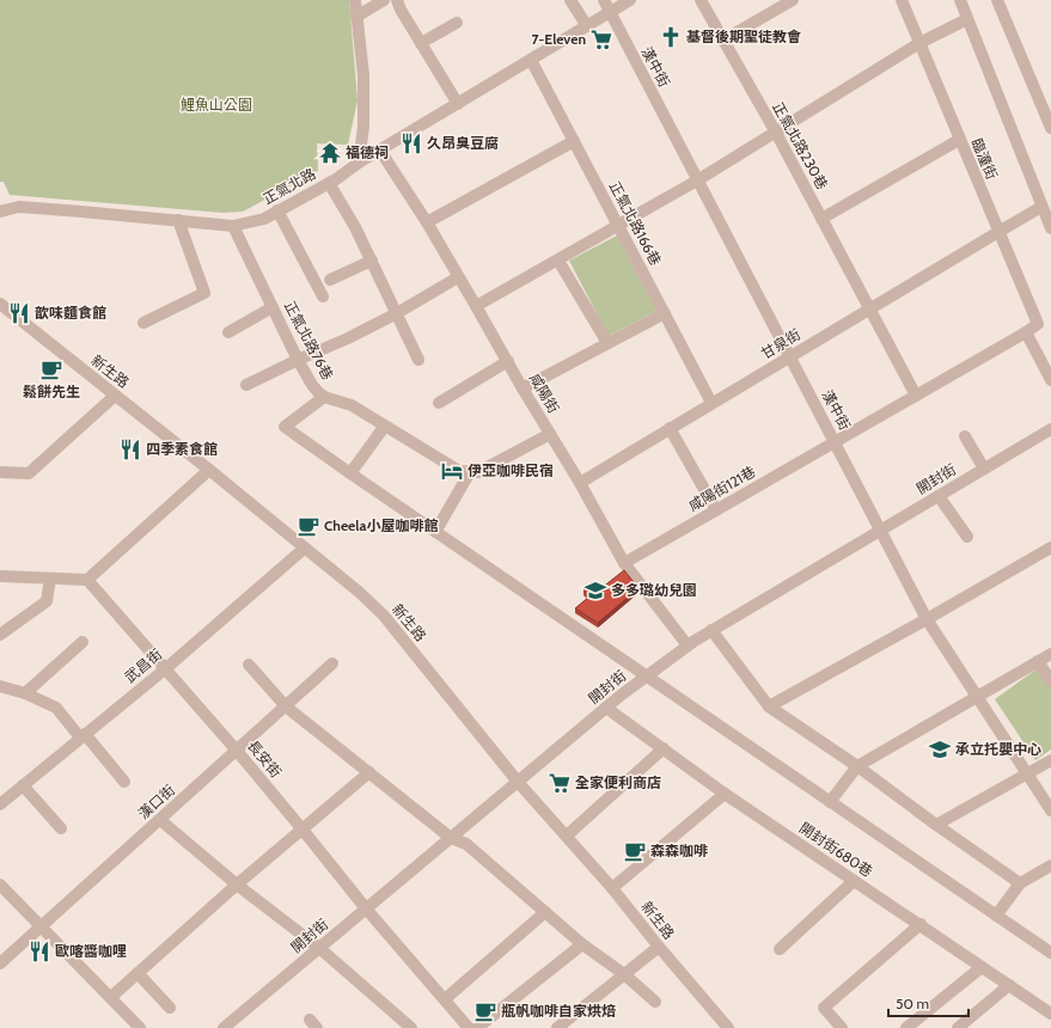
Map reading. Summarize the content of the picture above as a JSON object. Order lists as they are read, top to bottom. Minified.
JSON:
{"streets":{"street":["漢中街","正氣北路230巷","臨潼街","正氣北路","正氣北路166巷","正氣北路76巷","甘泉街","新生路","咸陽街","開封街","咸陽街121巷","武昌街","長安街","漢口街","開封街680巷"]},"crossings":[["漢中街","正氣北路"],["漢中街","甘泉街"],["漢中街","開封街"],["漢中街","咸陽街121巷"],["正氣北路230巷","甘泉街"],["正氣北路230巷","咸陽街121巷"],["臨潼街","甘泉街"],["臨潼街","咸陽街121巷"],["正氣北路","正氣北路166巷"],["正氣北路","正氣北路76巷"],["正氣北路","咸陽街"],["正氣北路166巷","甘泉街"],["甘泉街","咸陽街"],["新生路","開封街"],["新生路","武昌街"],["咸陽街","開封街"],["咸陽街","咸陽街121巷"],["開封街","長安街"],["開封街","開封街680巷"],["武昌街","長安街"],["長安街","漢口街"]],"parks":["鯉魚山公園"],"places":{"church":["基督後期聖徒教會"],"supermarket":["7-Eleven","全家便利商店"],"restaurant":["久昂臭豆腐","歆味麵食館","四季素食館","歐喀醬咖哩"],"temple":["福德祠"],"cafe":["鬆餅先生","Cheela小屋咖啡館","森森咖啡","瓶帆咖啡自家烘焙"],"hotel":["伊亞咖啡民宿"],"school or university":["多多璐幼兒園","承立托嬰中心"]},"scale_bar":"50 m"}
